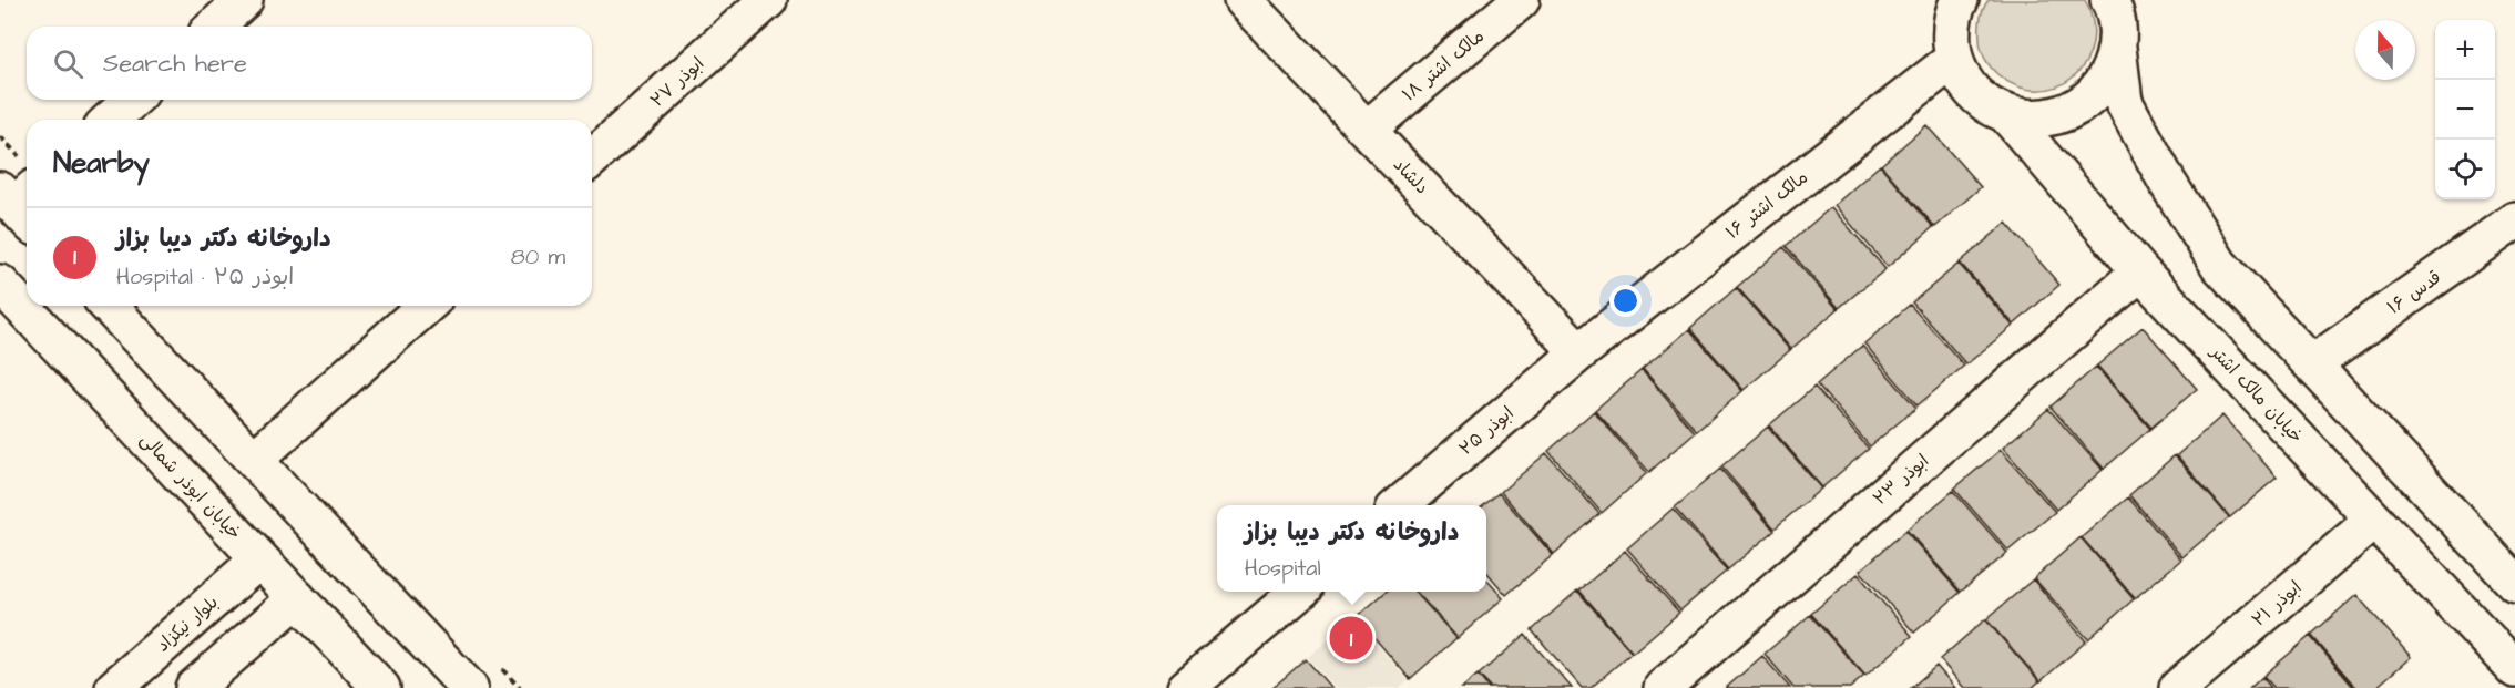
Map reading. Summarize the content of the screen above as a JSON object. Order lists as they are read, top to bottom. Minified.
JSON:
{"streets":{"street":["مالک اشتر ۱۸","ابوذر ۲۷","دلشاد","مالک اشتر ۱۶","قدس ۱۶","خیابان مالک اشتر","ابوذر ۲۵","ابوذر ۲۳","خیابان ابوذر شمالی","ابوذر ۲۱","بلوار نیکزاد"]},"crossings":[["مالک اشتر ۱۸","دلشاد"],["دلشاد","مالک اشتر ۱۶"],["دلشاد","ابوذر ۲۵"],["مالک اشتر ۱۶","ابوذر ۲۵"],["خیابان مالک اشتر","ابوذر ۲۳"],["خیابان مالک اشتر","ابوذر ۲۱"],["خیابان ابوذر شمالی","بلوار نیکزاد"]],"north":"top","page":{"map_buttons":["+","−"],"search":"Search here","heading":"Nearby","list":[{"mark":"1","name":"داروخانه دکتر دیبا بزاز","note":"Hospital · ابوذر ۲۵","value":"80 m"}],"popup":["داروخانه دکتر دیبا بزاز","Hospital"],"pins":"1"}}
